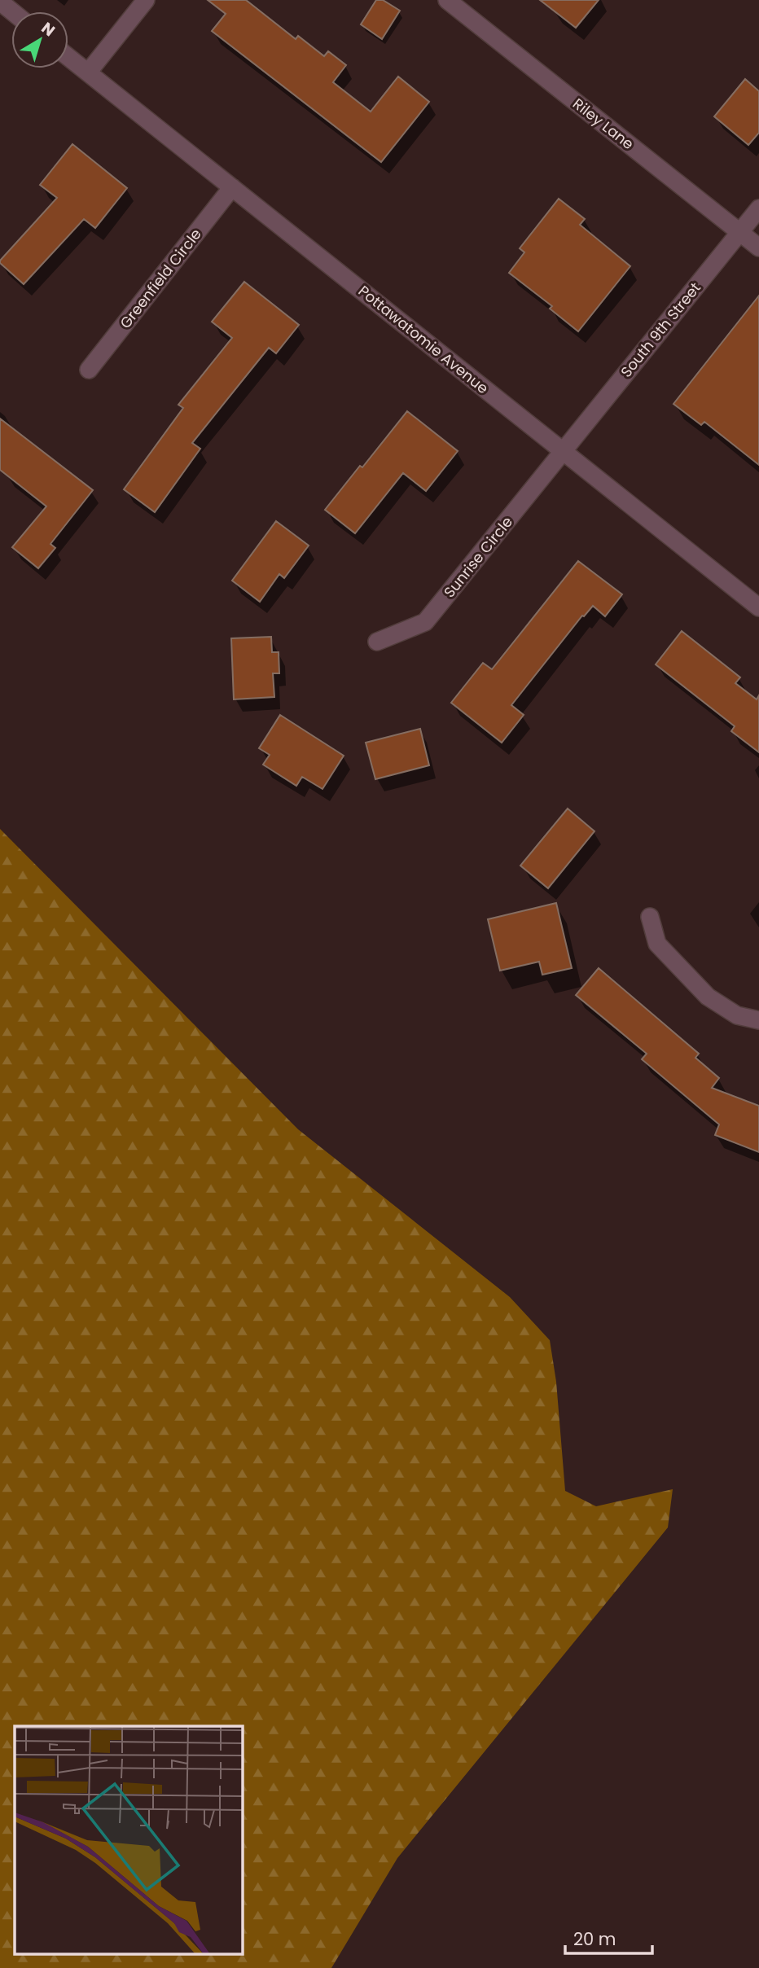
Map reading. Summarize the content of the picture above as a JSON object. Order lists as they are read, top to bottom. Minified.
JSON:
{"streets":{"street":["Riley Lane","Greenfield Circle","South 9th Street","Pottawatomie Avenue","Sunrise Circle"]},"crossings":[["Riley Lane","South 9th Street"],["Greenfield Circle","Pottawatomie Avenue"],["South 9th Street","Pottawatomie Avenue"],["South 9th Street","Sunrise Circle"],["Pottawatomie Avenue","Sunrise Circle"]],"scale_bar":"20 m","north":"top right"}
